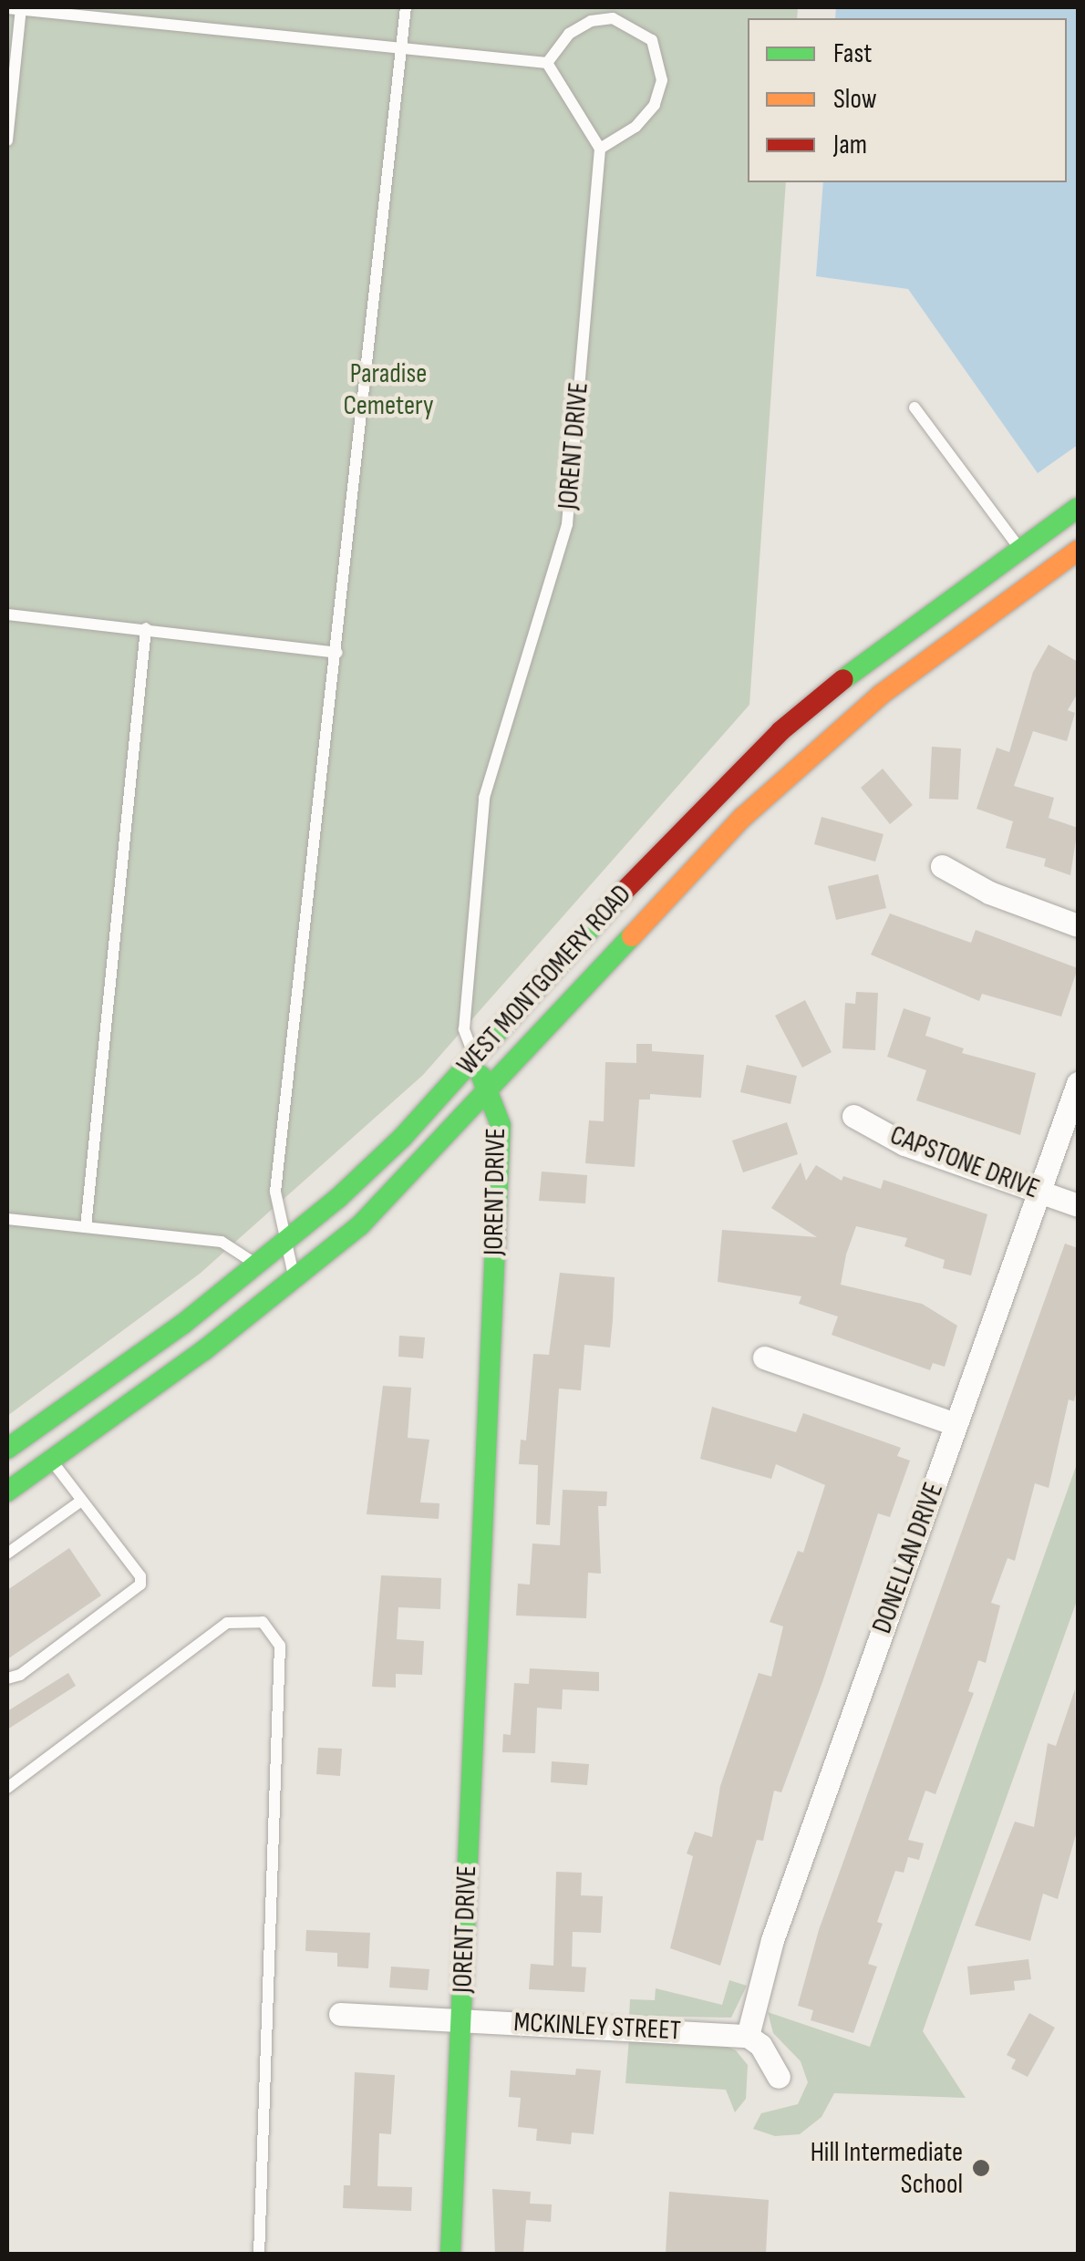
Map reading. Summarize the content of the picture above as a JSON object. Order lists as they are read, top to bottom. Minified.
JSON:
{"streets":{"main road":["JORENT DRIVE","WEST MONTGOMERY ROAD"],"street":["CAPSTONE DRIVE","DONELLAN DRIVE","MCKINLEY STREET"]},"crossings":[["JORENT DRIVE","WEST MONTGOMERY ROAD"],["JORENT DRIVE","MCKINLEY STREET"],["CAPSTONE DRIVE","DONELLAN DRIVE"],["DONELLAN DRIVE","MCKINLEY STREET"]],"parks":["Paradise Cemetery"],"places":["Hill Intermediate School"],"legend":["Fast","Slow","Jam"]}
